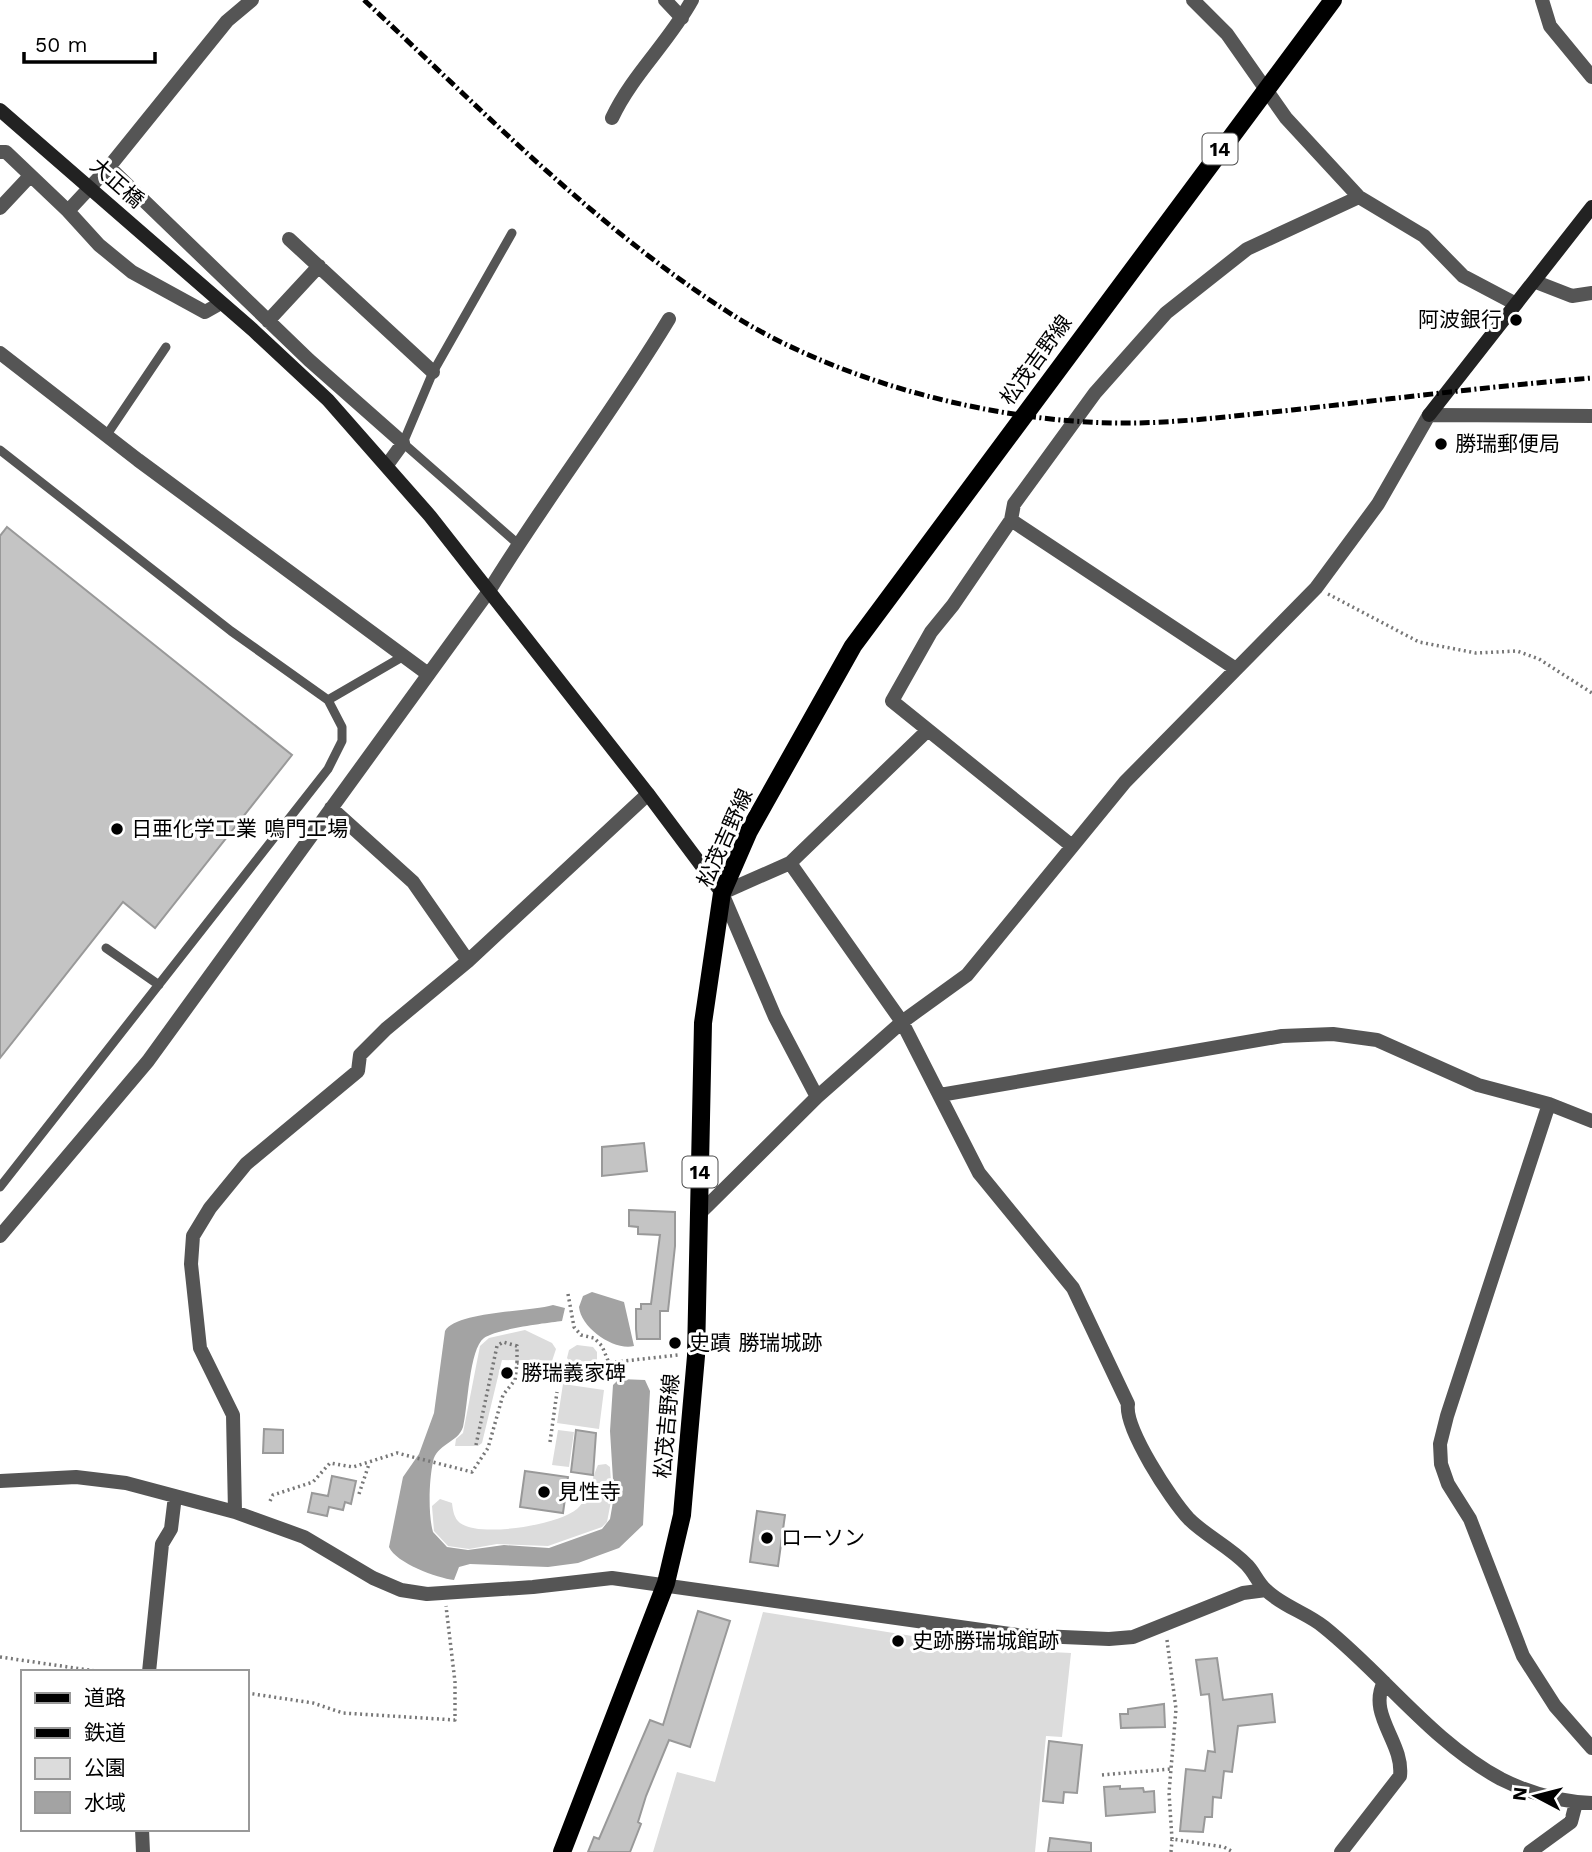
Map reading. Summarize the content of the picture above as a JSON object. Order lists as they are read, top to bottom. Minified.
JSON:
{"streets":{"main road":["14","松茂吉野線"],"street":["大正橋"]},"crossings":[["大正橋","松茂吉野線"]],"places":["阿波銀行","勝瑞郵便局","日亜化学工業 鳴門工場","史蹟 勝瑞城跡","勝瑞義家碑","見性寺","ローソン","史跡勝瑞城館跡"],"legend":["道路","鉄道","公園","水域"],"scale_bar":"50 m","north":"left"}
